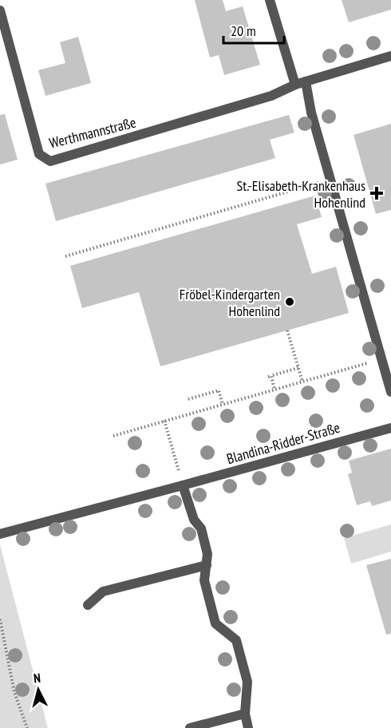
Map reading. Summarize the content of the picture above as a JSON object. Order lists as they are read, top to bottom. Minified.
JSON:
{"streets":{"street":["Werthmannstraße","Blandina-Ridder-Straße"]},"places":{"health":["St.-Elisabeth-Krankenhaus Hohenlind"],"other":["Fröbel-Kindergarten Hohenlind"]},"scale_bar":"20 m","north":"top"}
